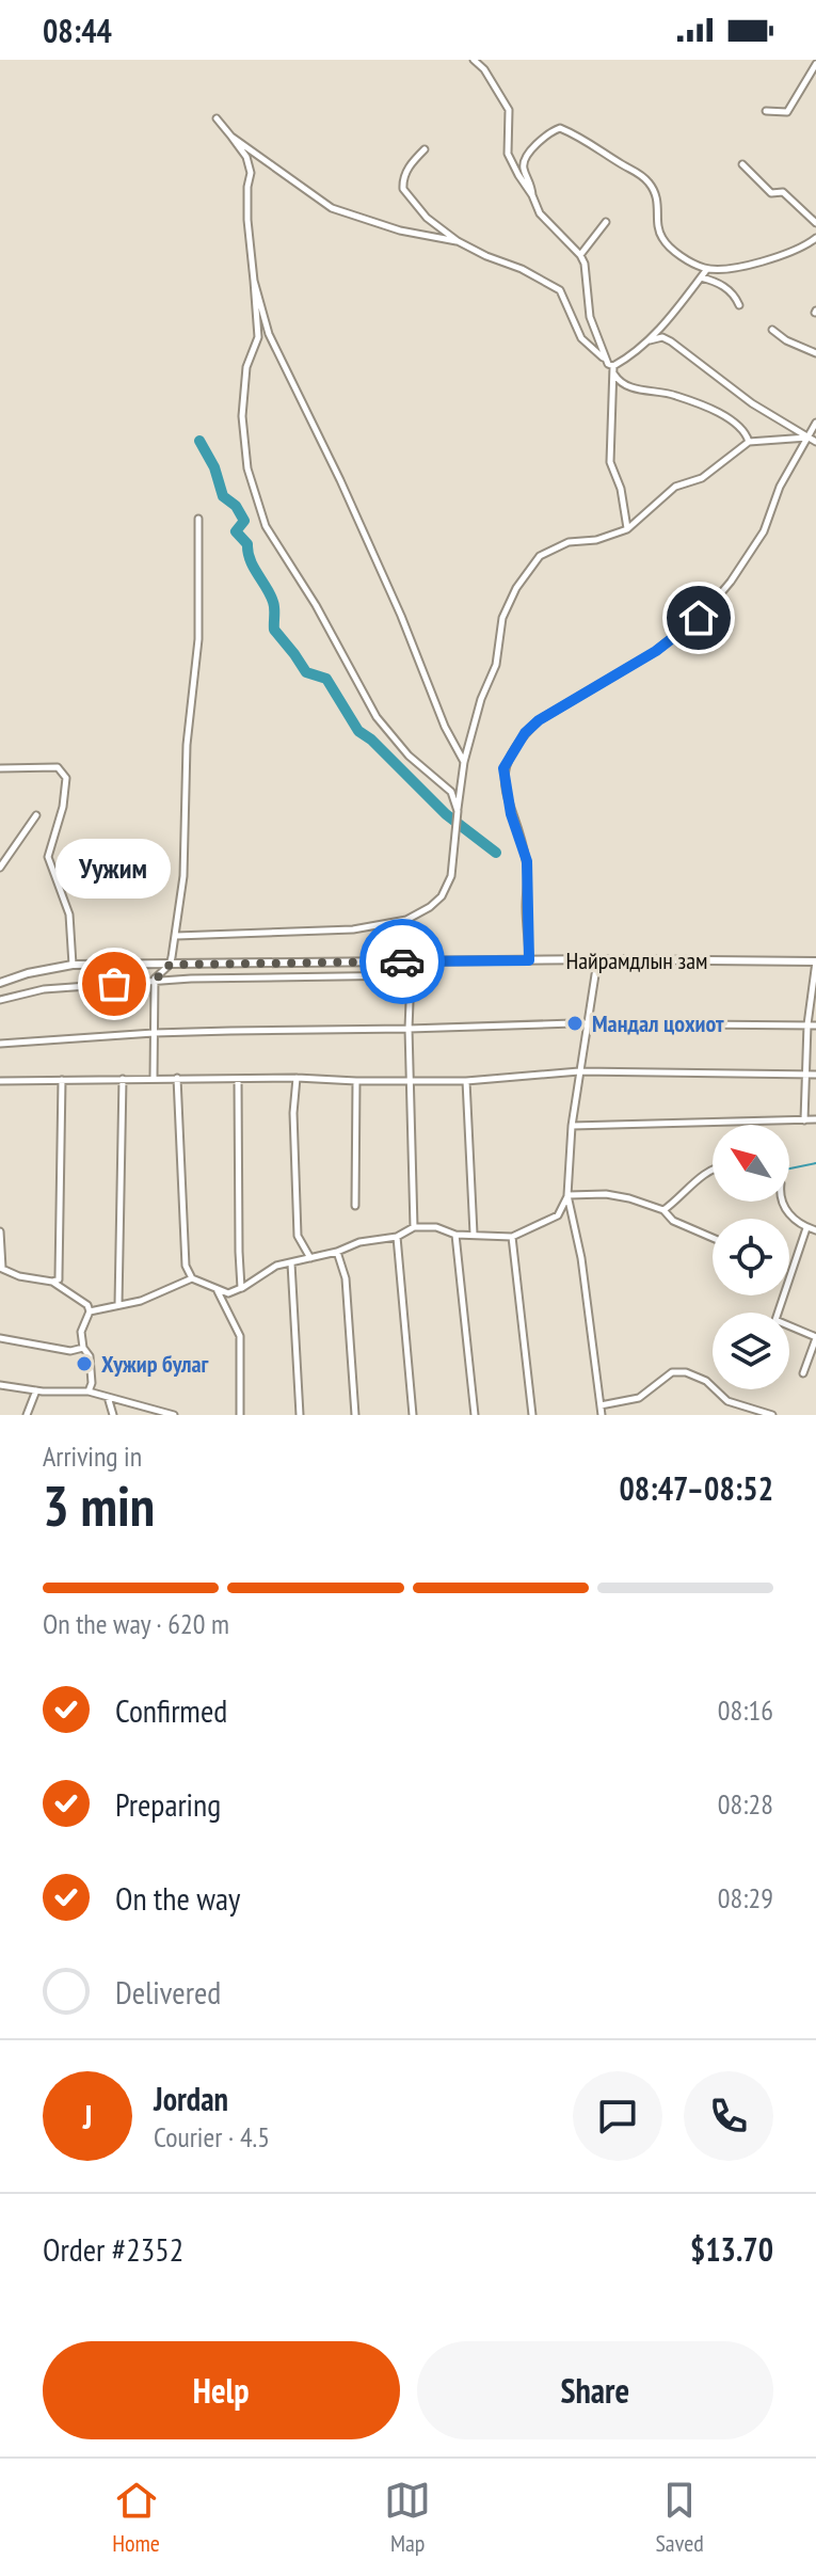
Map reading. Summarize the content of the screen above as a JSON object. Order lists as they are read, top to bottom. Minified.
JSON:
{"streets":{"main road":["Найрамдлын зам"]},"places":["Уужим","Мандал цохиот","Хужир булаг"],"north":"top left","page":{"status":"08:44","bubble":"Уужим","heading":["3 min","Arriving in","08:47–08:52"],"panel":["Jordan","Courier · 4.5","Order #2352","$13.70"],"bar":"On the way · 620 m","list":[["Confirmed","08:16"],["Preparing","08:28"],["On the way","08:29"],"Delivered"],"round":"J","buttons":["Help","Share"],"tabs":["Home","Map","Saved"]}}
